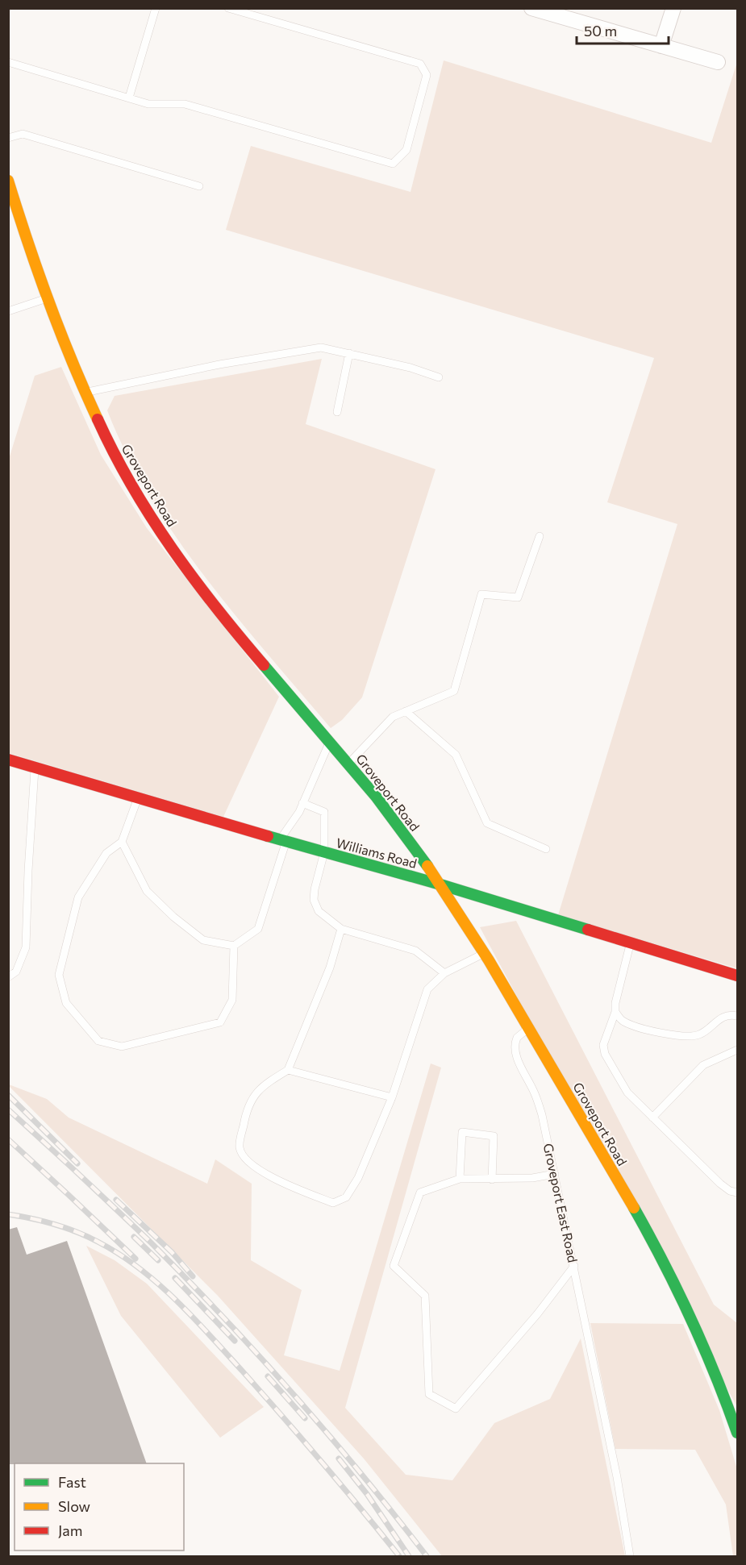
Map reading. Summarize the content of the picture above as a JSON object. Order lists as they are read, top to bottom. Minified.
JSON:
{"streets":{"main road":["Groveport Road","Williams Road"],"lane":["Groveport East Road"]},"crossings":[["Groveport Road","Williams Road"],["Groveport Road","Groveport East Road"]],"legend":["Fast","Slow","Jam"],"scale_bar":"50 m"}
